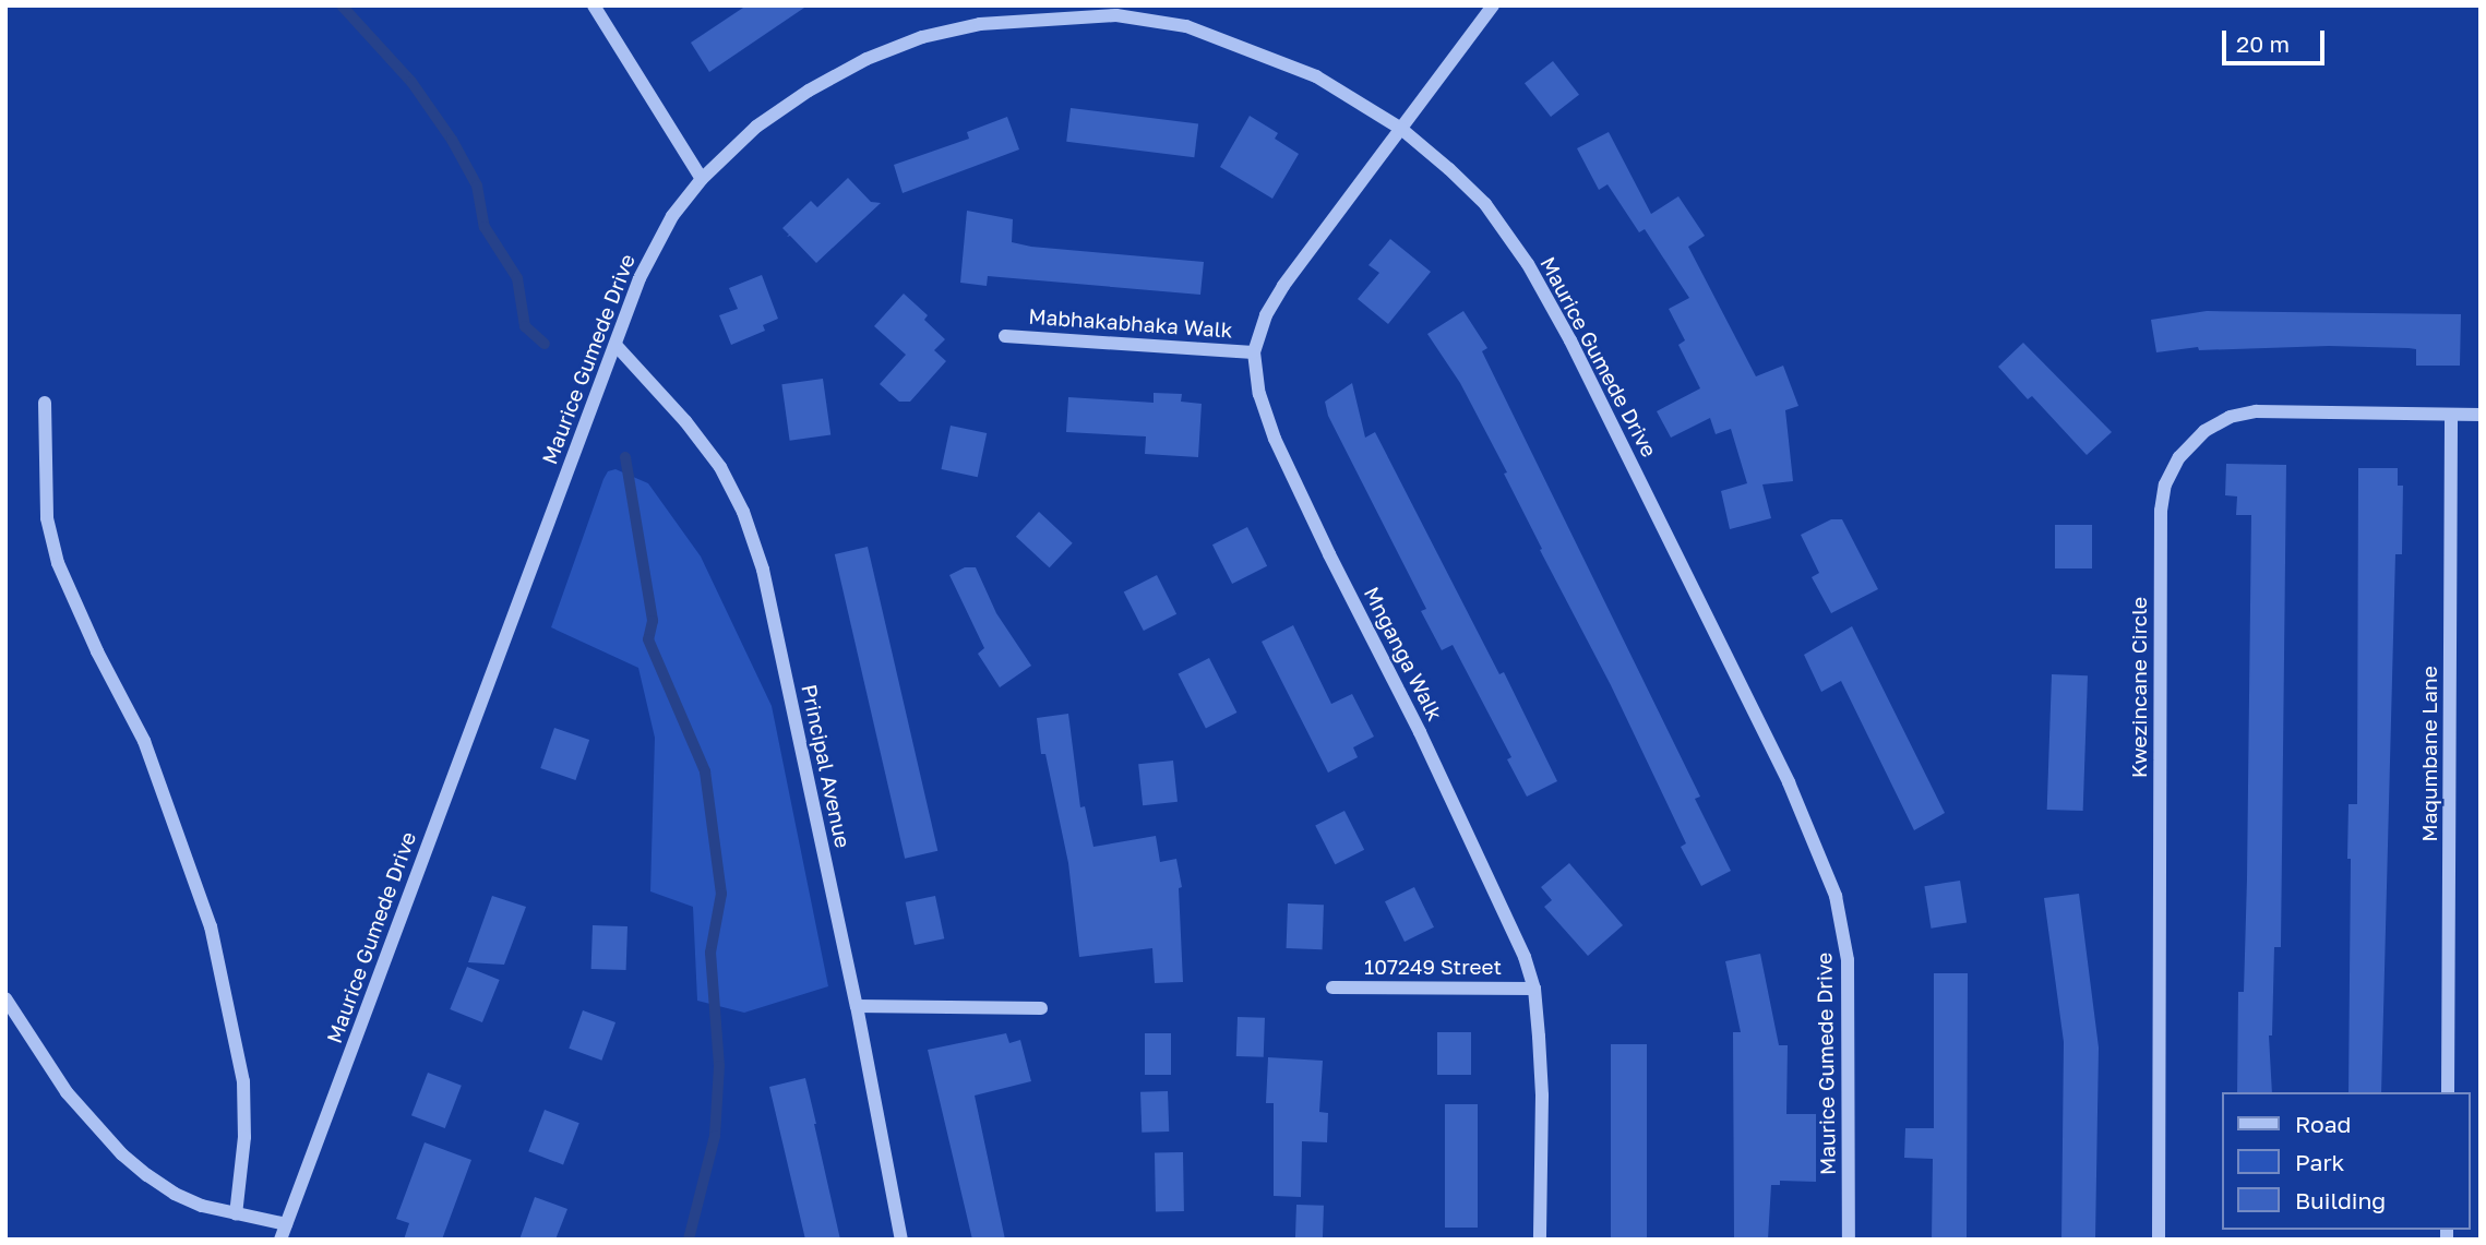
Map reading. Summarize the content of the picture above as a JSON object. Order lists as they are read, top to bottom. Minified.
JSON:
{"streets":{"street":["Mabhakabhaka Walk","Maurice Gumede Drive","Mnganga Walk","Kwezincane Circle","Maqumbane Lane","Principal Avenue","107249 Street"]},"crossings":[["Mabhakabhaka Walk","Mnganga Walk"],["Maurice Gumede Drive","Mnganga Walk"],["Maurice Gumede Drive","Principal Avenue"],["Mnganga Walk","107249 Street"],["Kwezincane Circle","Maqumbane Lane"]],"legend":["Road","Park","Building"],"scale_bar":"20 m"}
